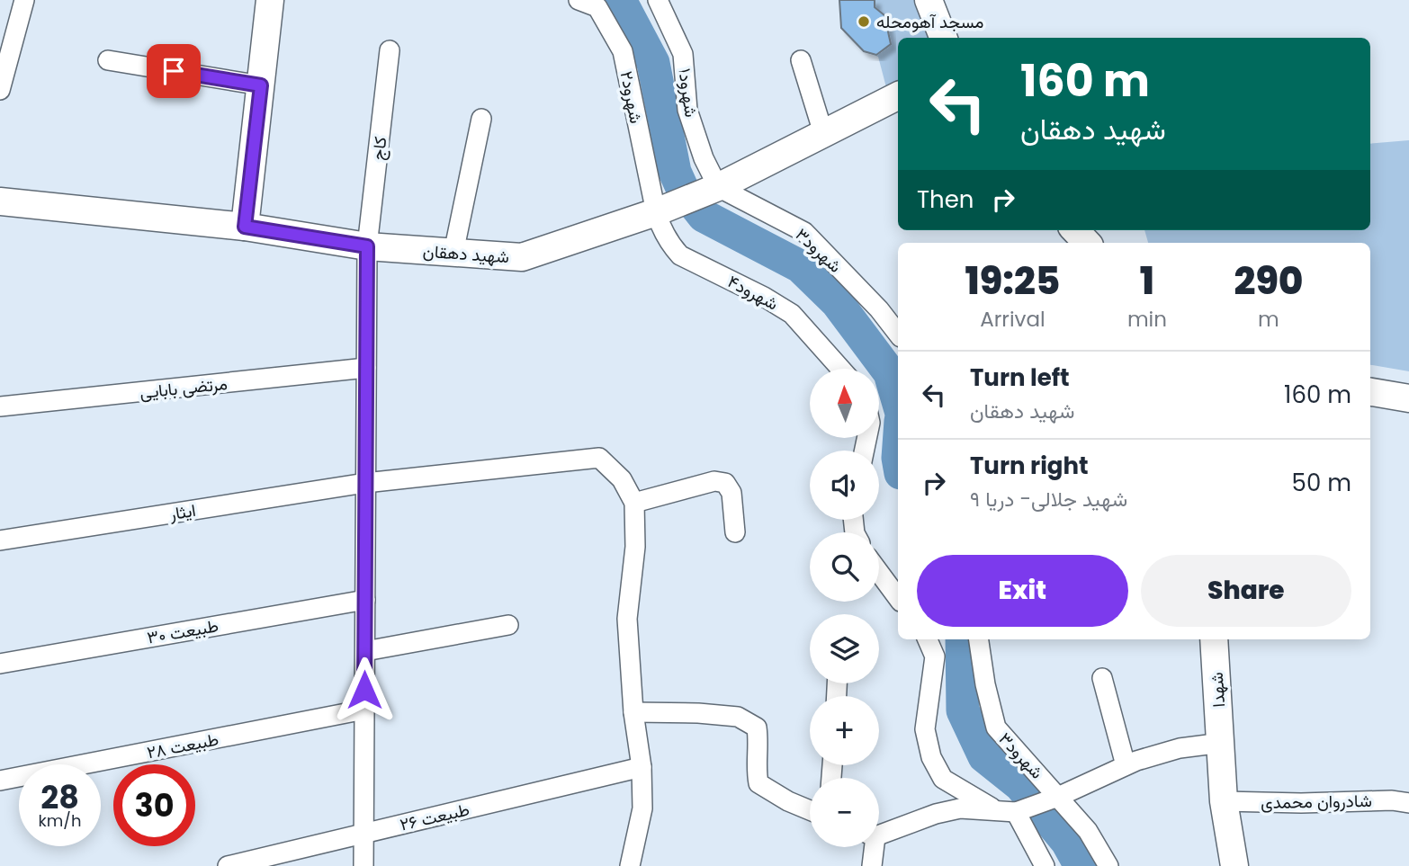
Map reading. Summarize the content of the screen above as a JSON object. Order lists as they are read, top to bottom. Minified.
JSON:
{"streets":{"street":["شهرود۱","شهرود۲","کاج","شهرود۳","شهید دهقان","شهرود۴","مرتضی بابایی","ایثار","طبیعت ۳۰","شهدا","طبیعت ۲۸","شادروان محمدی","طبیعت ۲۶"]},"crossings":[["شهرود۱","شهرود۳"],["شهرود۱","شهید دهقان"],["شهرود۲","شهید دهقان"],["شهرود۲","شهرود۴"],["کاج","شهید دهقان"],["کاج","مرتضی بابایی"],["کاج","ایثار"],["کاج","طبیعت ۳۰"],["کاج","طبیعت ۲۸"],["کاج","طبیعت ۲۶"],["شهرود۳","شهید دهقان"],["شهید دهقان","شهرود۴"],["شهدا","شادروان محمدی"]],"places":["مسجد آهومحله"],"north":"top","page":{"turn":["160 m","شهید دهقان"],"then":"Then","eta":["19:25","Arrival","1","min","290","m"],"list":[{"name":"Turn left","note":"شهید دهقان","value":"160 m"},{"name":"Turn right","note":"شهید جلالی- دریا ۹","value":"50 m"}],"map_buttons":["+","−"],"buttons":["Exit","Share"],"speed":"28 km/h","limit":"30"}}
